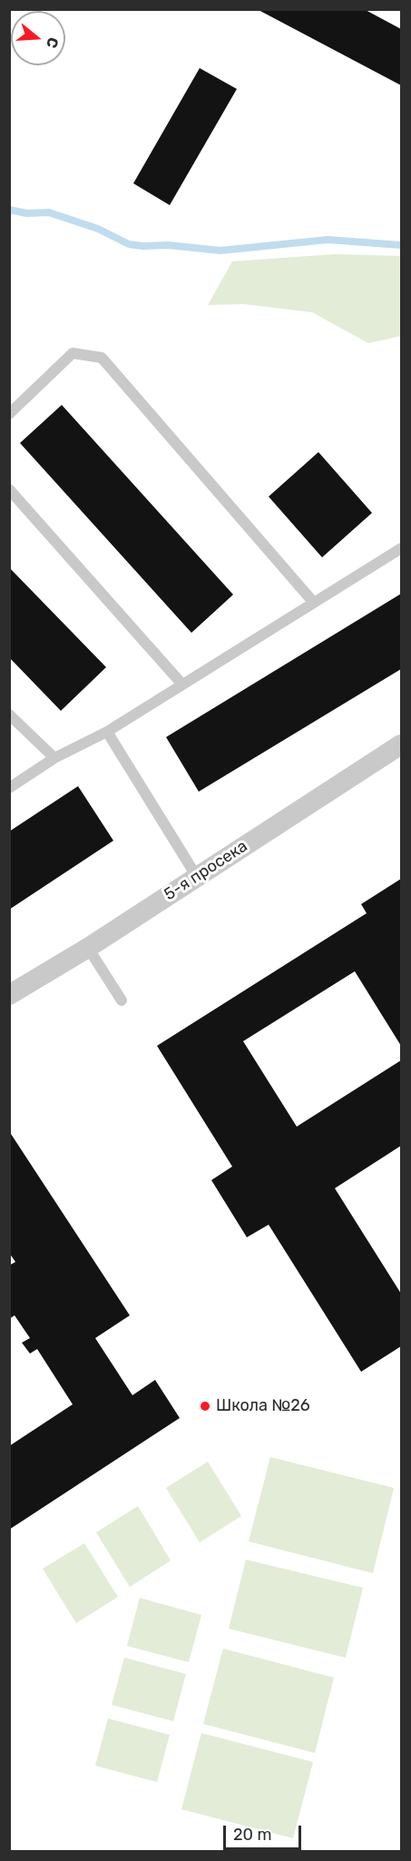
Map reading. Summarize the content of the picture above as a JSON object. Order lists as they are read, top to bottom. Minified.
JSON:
{"streets":{"street":["5-я просека"]},"places":["Школа №26"],"scale_bar":"20 m","north":"right"}
